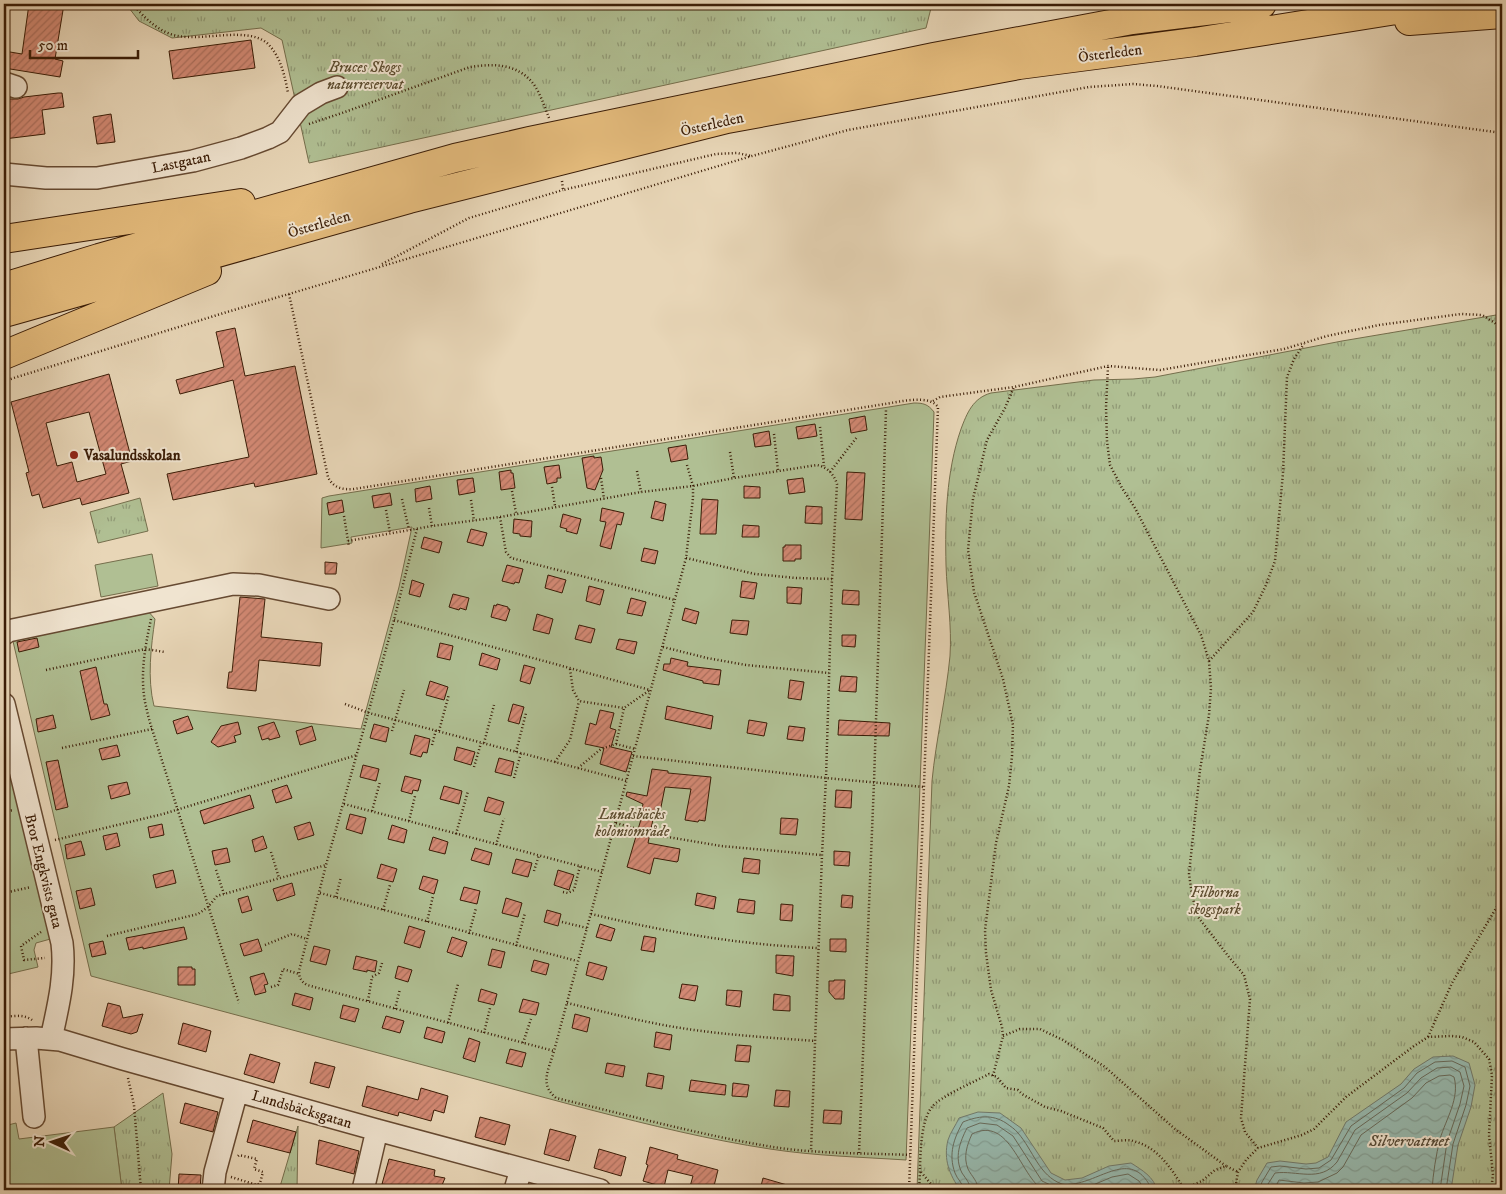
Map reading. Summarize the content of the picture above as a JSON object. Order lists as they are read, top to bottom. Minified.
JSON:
{"streets":{"main road":["Österleden"],"street":["Lastgatan","Bror Engkvists gata","Lundsbäcksgatan"]},"crossings":[["Bror Engkvists gata","Lundsbäcksgatan"]],"water":["Silvervattnet"],"parks":["Bruces Skogs naturreservat","Lundsbäcks koloniområde","Filborna skogspark"],"places":["Vasalundsskolan"],"scale_bar":"50 m","north":"left"}
